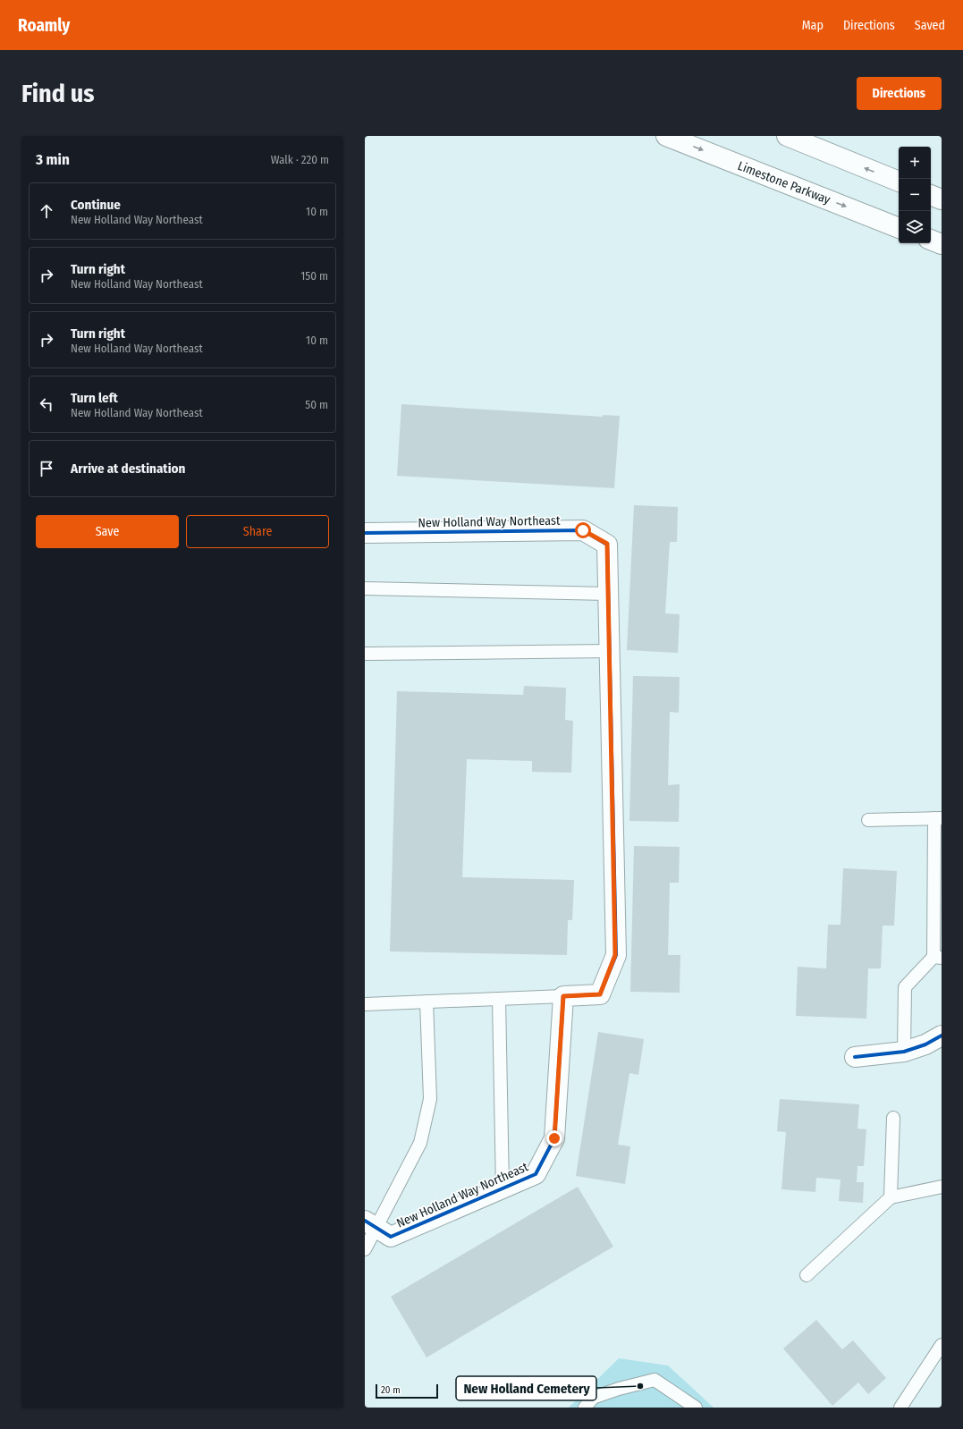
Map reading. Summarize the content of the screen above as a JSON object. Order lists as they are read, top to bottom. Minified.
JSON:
{"streets":{"street":["Limestone Parkway","New Holland Way Northeast"]},"places":["New Holland Cemetery"],"scale_bar":"20 m","page":{"header":"Roamly","nav":["Map","Directions","Saved"],"buttons":["Directions",["Save","Share"]],"title":"Find us","heading":["3 min","Walk · 220 m"],"map_buttons":["+","−"],"list":[["Continue","New Holland Way Northeast","10 m"],["Turn right","New Holland Way Northeast","150 m"],["Turn right","New Holland Way Northeast","10 m"],["Turn left","New Holland Way Northeast","50 m"],"Arrive at destination"],"scale":"20 m"}}
